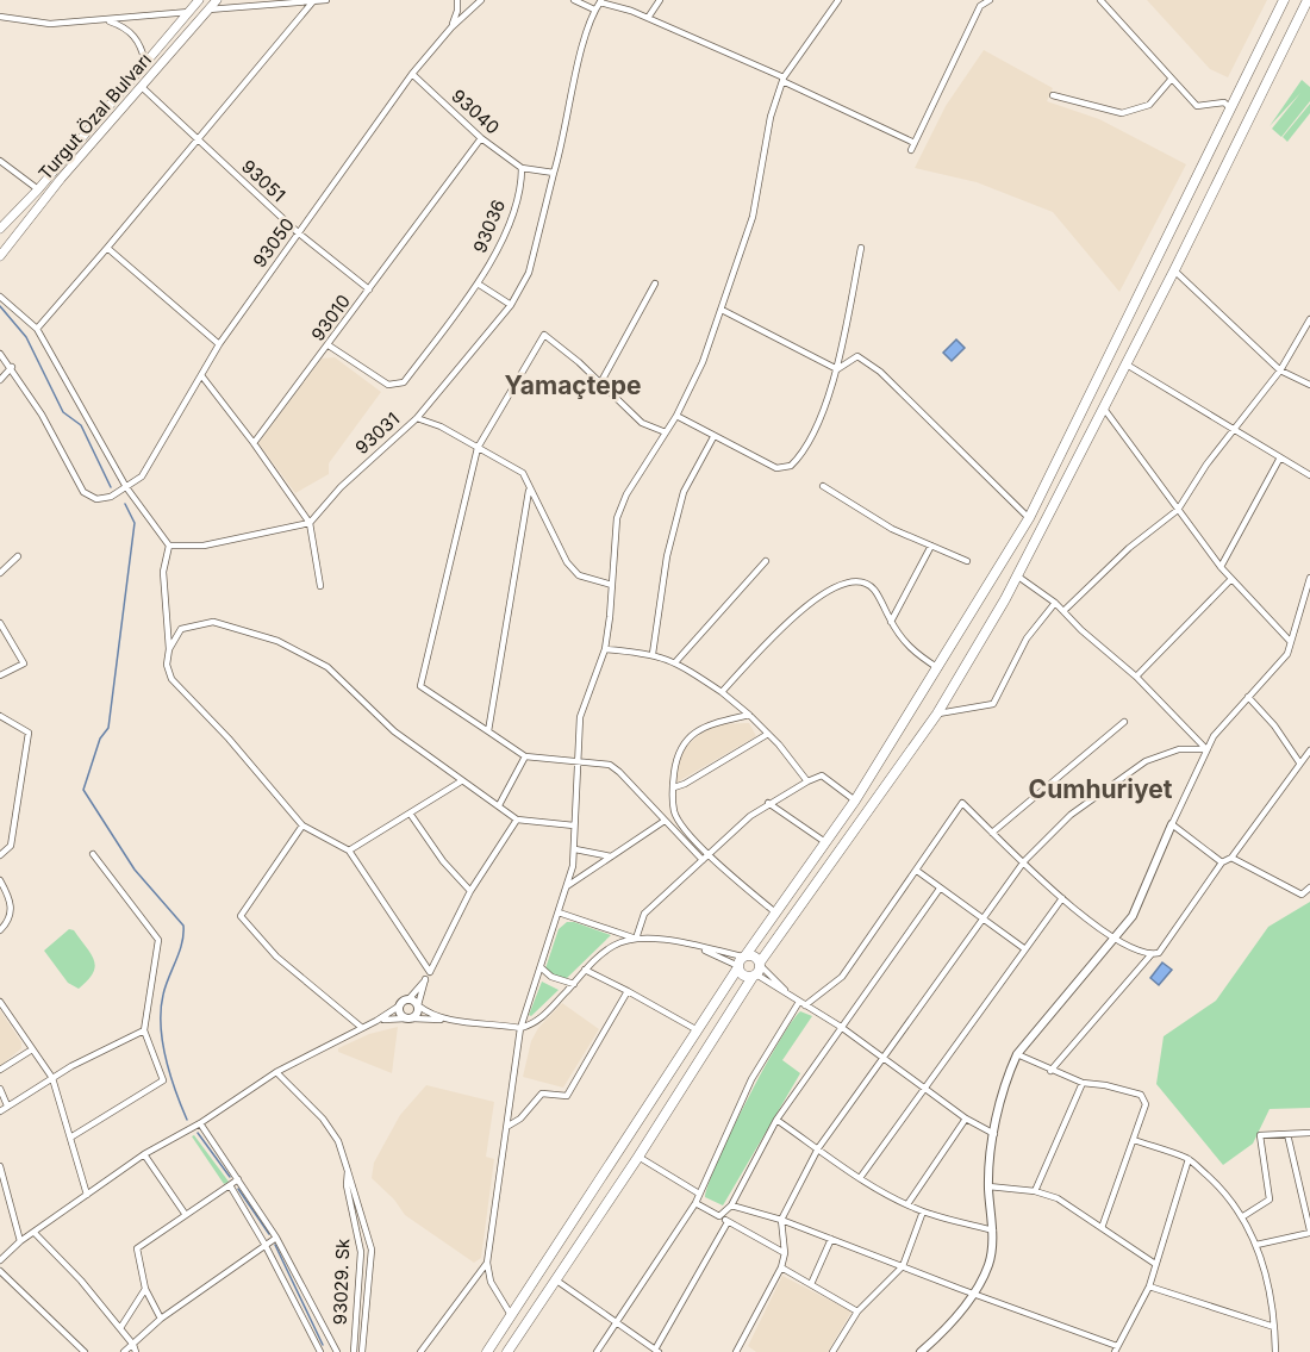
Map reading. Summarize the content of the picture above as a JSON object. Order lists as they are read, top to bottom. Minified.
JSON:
{"streets":{"main road":["Turgut Özal Bulvarı"],"street":["93040","93051","93036","93050","93010","93031","93029. Sk"]},"crossings":[["93040","93036"],["93040","93050"],["93040","93010"],["Turgut Özal Bulvarı","93051"],["93051","93050"],["93051","93010"],["93036","93010"]],"districts":["Yamaçtepe","Cumhuriyet"]}
